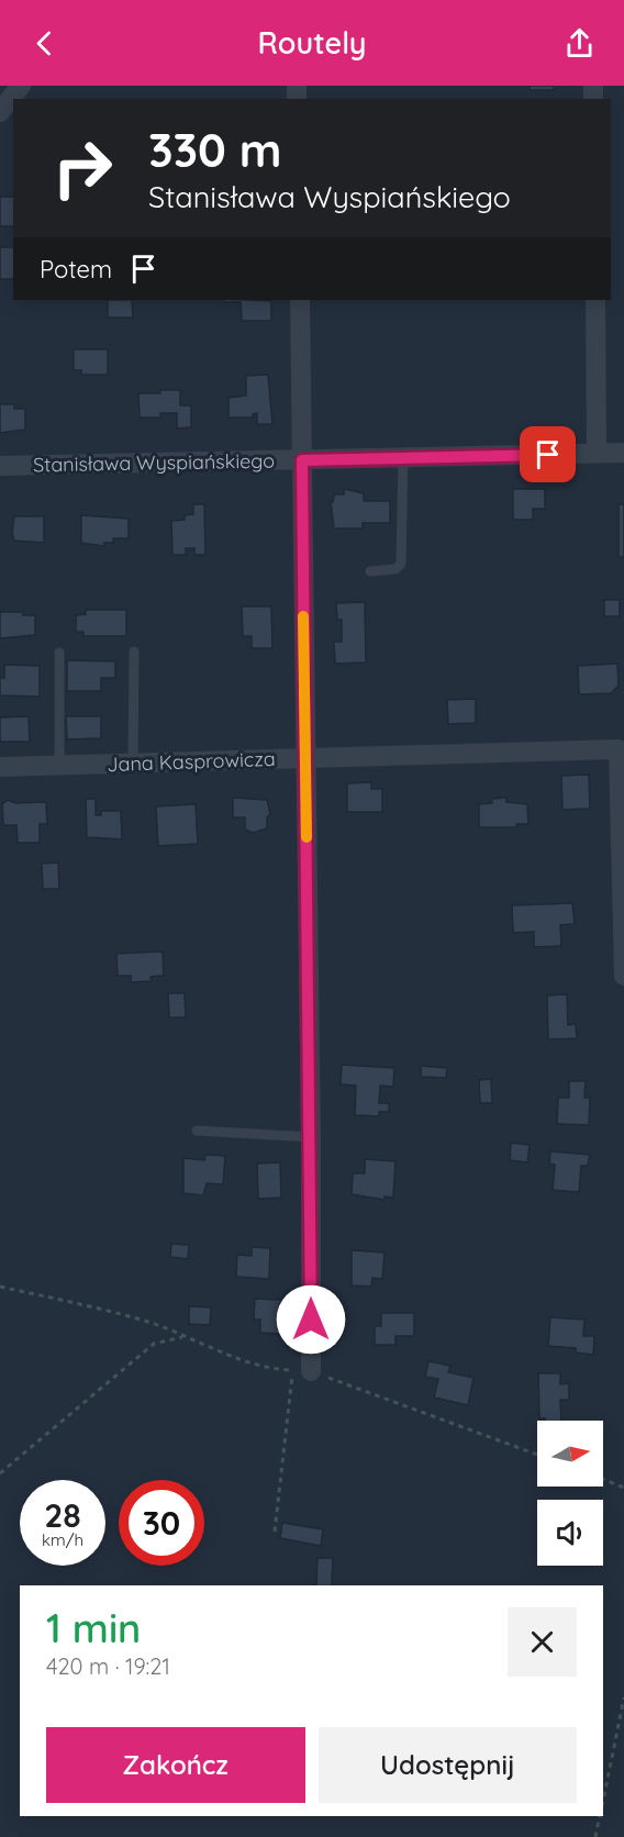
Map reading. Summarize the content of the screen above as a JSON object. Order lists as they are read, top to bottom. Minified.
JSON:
{"streets":{"street":["Stanisława Wyspiańskiego","Jana Kasprowicza"]},"north":"right","page":{"header":"Routely","turn":["330 m","Stanisława Wyspiańskiego"],"then":"Potem","speed":"28 km/h","limit":"30","heading":["1 min","420 m · 19:21"],"buttons":["Zakończ","Udostępnij"]}}
